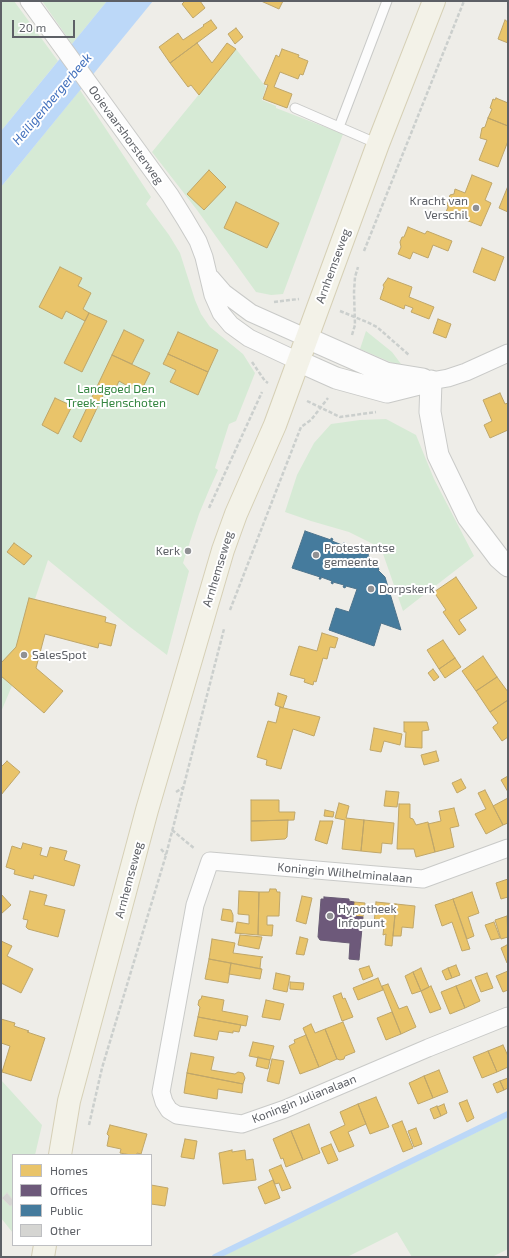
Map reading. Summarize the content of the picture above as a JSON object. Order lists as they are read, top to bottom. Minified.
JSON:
{"streets":{"main road":["Arnhemseweg"],"street":["Ooievaarshorsterweg","Koningin Wilhelminalaan","Koningin Julianalaan"]},"crossings":[["Ooievaarshorsterweg","Arnhemseweg"],["Koningin Wilhelminalaan","Koningin Julianalaan"]],"water":["Heiligenbergerbeek"],"parks":["Landgoed Den Treek-Henschoten"],"places":["Kracht van Verschil","Kerk","Protestantse gemeente","Dorpskerk","SalesSpot","Hypotheek Infopunt"],"legend":["Homes","Offices","Public","Other"],"scale_bar":"20 m"}
